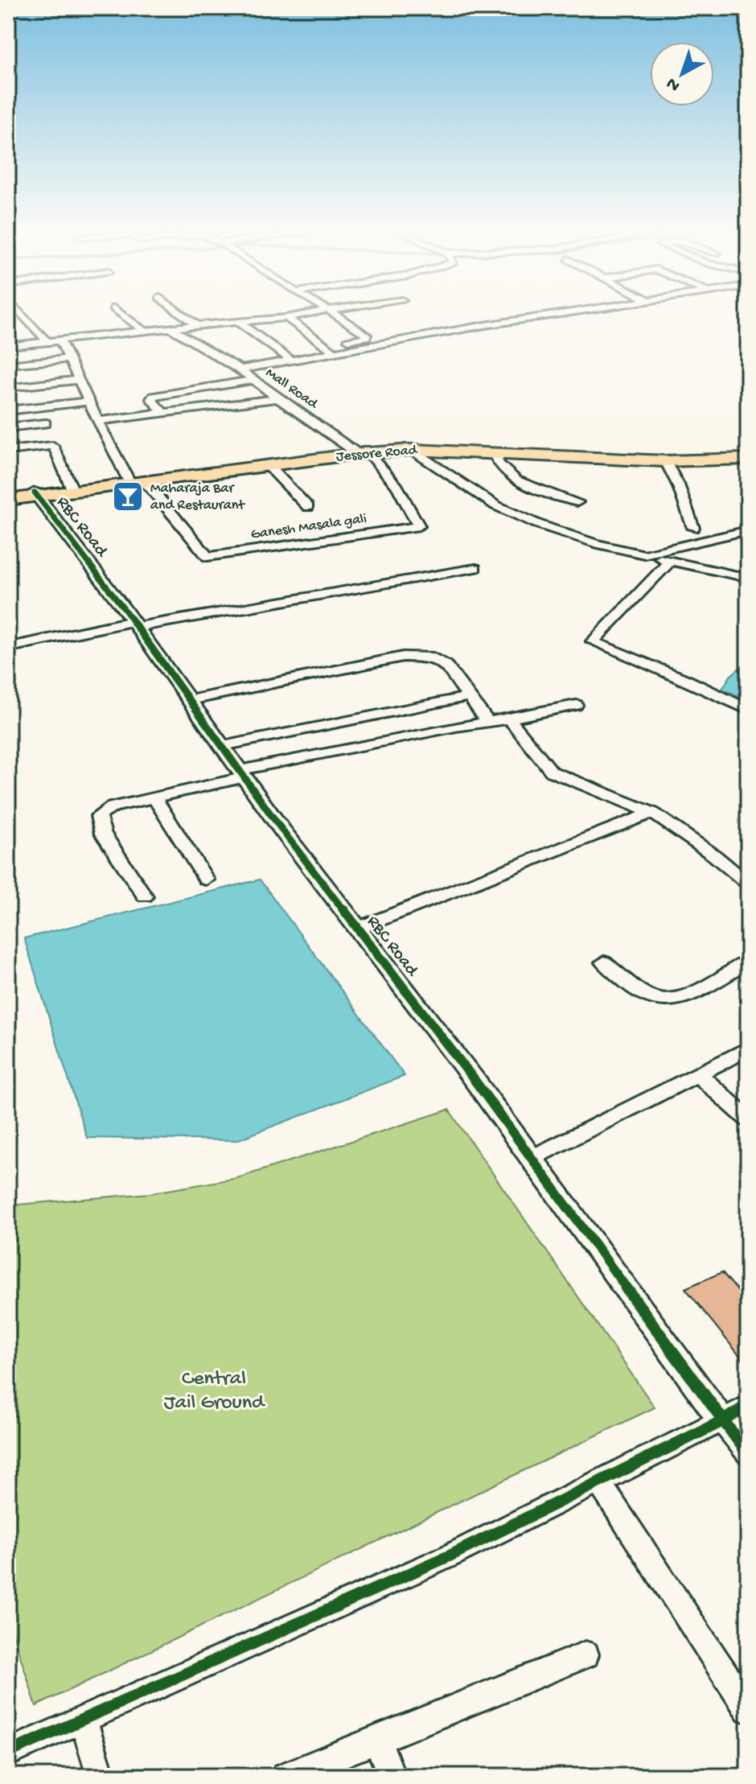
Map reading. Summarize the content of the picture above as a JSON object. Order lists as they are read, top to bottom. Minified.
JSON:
{"streets":{"main road":["Jessore Road"],"street":["Mall Road","RBC Road","Ganesh Masala gali"]},"crossings":[["Mall Road","Jessore Road"],["Jessore Road","RBC Road"]],"parks":["Central Jail Ground"],"places":{"bar":["Maharaja Bar and Restaurant"]},"north":"bottom left"}
